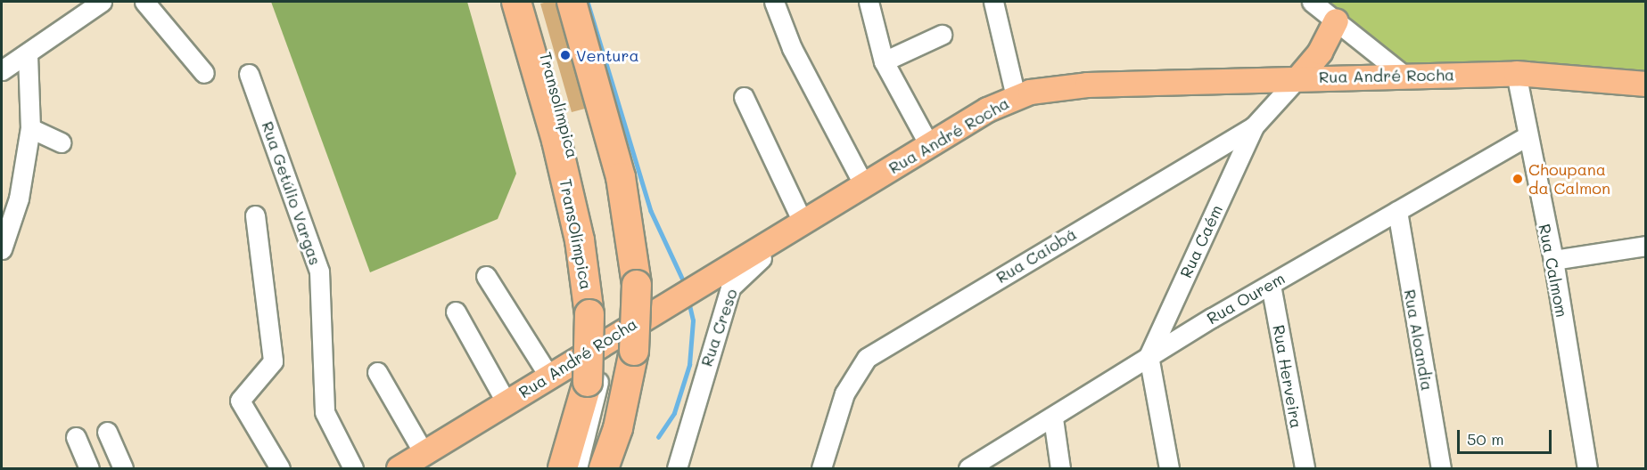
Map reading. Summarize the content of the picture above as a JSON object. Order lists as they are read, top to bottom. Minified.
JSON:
{"streets":{"highway":["TransOlímpica"],"main road":["Rua André Rocha"],"street":["Transolímpica","Rua Getúlio Vargas","Rua Caém","Rua Caiobá","Rua Calmom","Rua Ourem","Rua Creso","Rua Aloandia","Rua Herveira"]},"crossings":[["Rua André Rocha","Rua Caiobá"],["Rua André Rocha","Rua Calmom"],["Rua André Rocha","Rua Creso"],["Transolímpica","TransOlímpica"],["Rua Caém","Rua Caiobá"],["Rua Caém","Rua Ourem"],["Rua Calmom","Rua Ourem"],["Rua Ourem","Rua Aloandia"],["Rua Ourem","Rua Herveira"]],"places":["Ventura","Choupana da Calmon"],"scale_bar":"50 m"}
